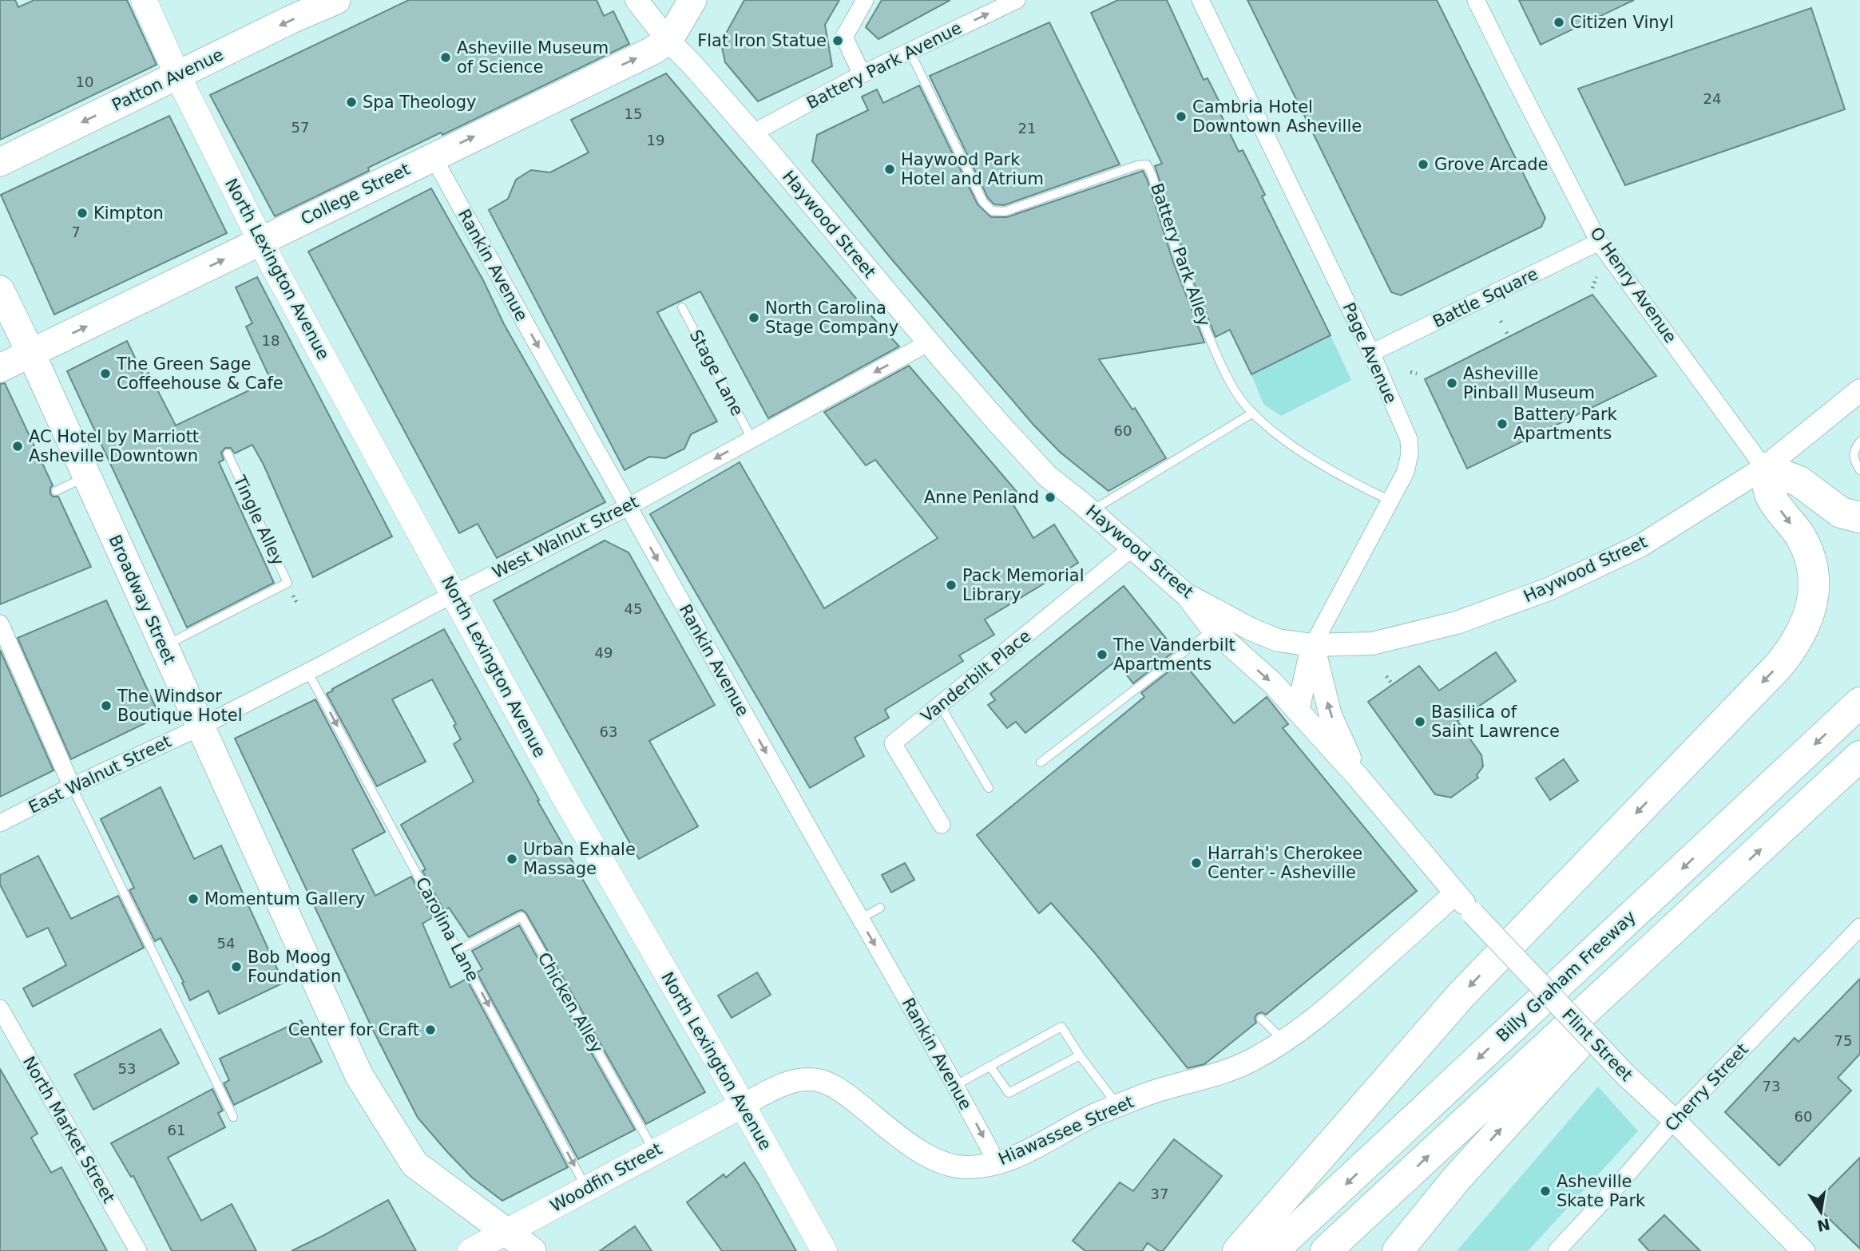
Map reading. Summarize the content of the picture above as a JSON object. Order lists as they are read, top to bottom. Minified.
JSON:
{"streets":{"highway":["Billy Graham Freeway"],"main road":["Patton Avenue","College Street","North Lexington Avenue","Broadway Street","Woodfin Street"],"street":["Battery Park Avenue","Haywood Street","Rankin Avenue","O Henry Avenue","Battle Square","Page Avenue","West Walnut Street","Vanderbilt Place","East Walnut Street","Flint Street","Cherry Street","North Market Street","Hiawassee Street"],"lane":["Battery Park Alley","Stage Lane","Tingle Alley","Carolina Lane","Chicken Alley"]},"crossings":[["Battery Park Avenue","Haywood Street"],["Battery Park Avenue","Battery Park Alley"],["Patton Avenue","North Lexington Avenue"],["College Street","Haywood Street"],["College Street","Rankin Avenue"],["College Street","North Lexington Avenue"],["College Street","Broadway Street"],["Haywood Street","O Henry Avenue"],["Haywood Street","Page Avenue"],["Haywood Street","West Walnut Street"],["Haywood Street","Vanderbilt Place"],["Haywood Street","Flint Street"],["Battery Park Alley","Page Avenue"],["Rankin Avenue","West Walnut Street"],["Rankin Avenue","Hiawassee Street"],["North Lexington Avenue","West Walnut Street"],["North Lexington Avenue","Hiawassee Street"],["North Lexington Avenue","Woodfin Street"],["O Henry Avenue","Battle Square"],["Battle Square","Page Avenue"],["Page Avenue","Flint Street"],["Stage Lane","West Walnut Street"],["Tingle Alley","Broadway Street"],["West Walnut Street","Broadway Street"],["West Walnut Street","East Walnut Street"],["West Walnut Street","Carolina Lane"],["Broadway Street","East Walnut Street"],["Broadway Street","Woodfin Street"],["Carolina Lane","Chicken Alley"],["Carolina Lane","Woodfin Street"],["Chicken Alley","Woodfin Street"],["Flint Street","Cherry Street"],["Flint Street","Hiawassee Street"],["Hiawassee Street","Woodfin Street"]],"one_way":["Battery Park Avenue","Patton Avenue","College Street","Rankin Avenue","West Walnut Street","Carolina Lane"],"places":["Citizen Vinyl","Flat Iron Statue","Asheville Museum of Science","Spa Theology","Cambria Hotel Downtown Asheville","Grove Arcade","Haywood Park Hotel and Atrium","Kimpton","North Carolina Stage Company","The Green Sage Coffeehouse & Cafe","Asheville Pinball Museum","Battery Park Apartments","AC Hotel by Marriott Asheville Downtown","Anne Penland","Pack Memorial Library","The Vanderbilt Apartments","The Windsor Boutique Hotel","Basilica of Saint Lawrence","Urban Exhale Massage","Harrah's Cherokee Center - Asheville","Momentum Gallery","Bob Moog Foundation","Center for Craft","Asheville Skate Park"],"house_numbers":["10","24","15","57","21","19","7","18","60","45","49","63","54","75","53","73","60","61","37"],"north":"bottom"}
